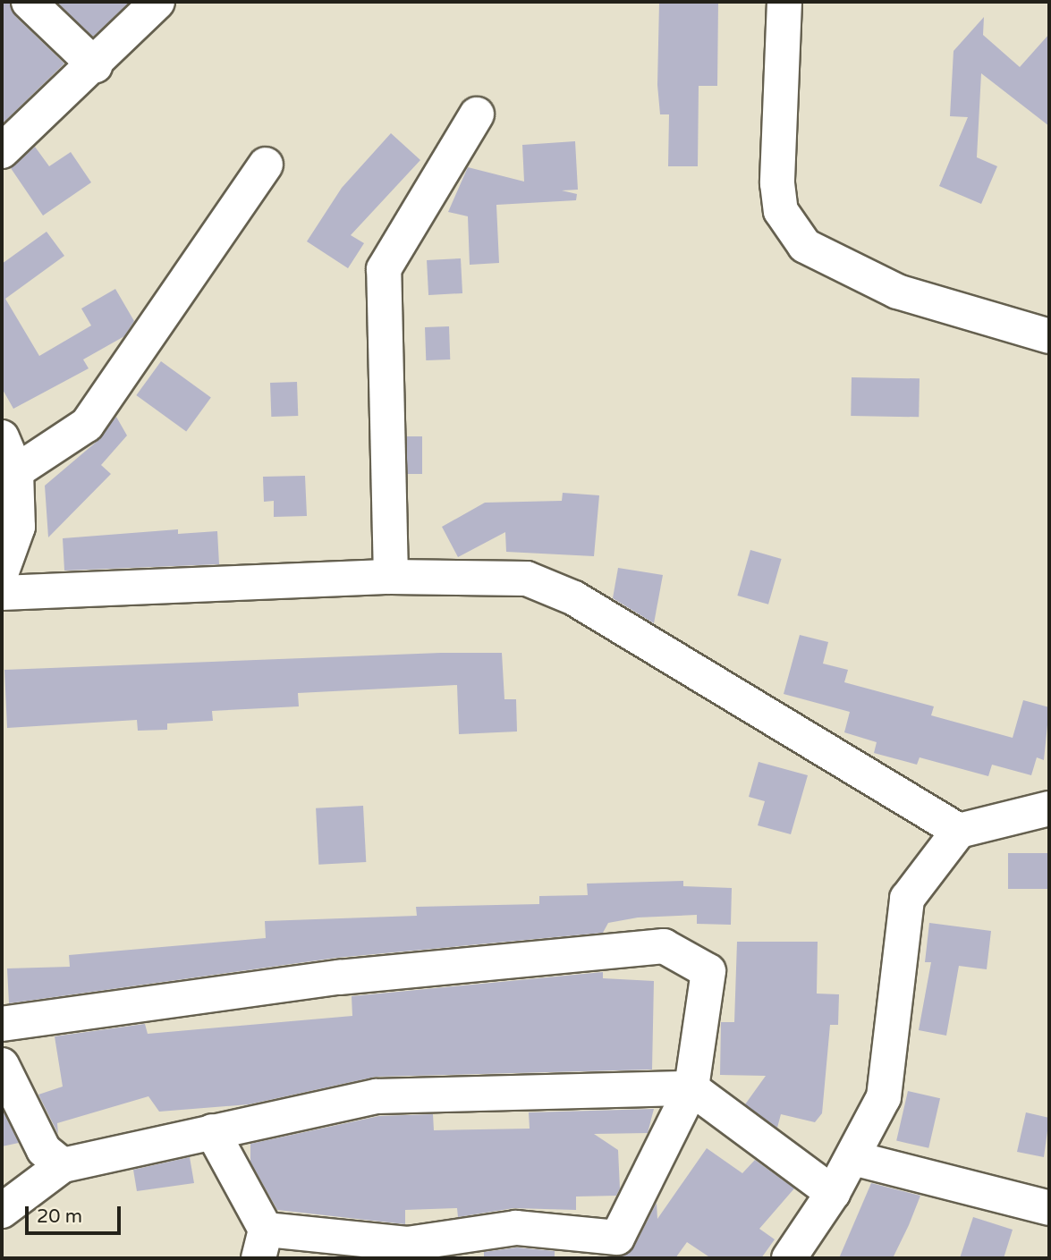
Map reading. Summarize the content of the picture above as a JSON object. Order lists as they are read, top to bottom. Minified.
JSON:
{"scale_bar":"20 m"}
